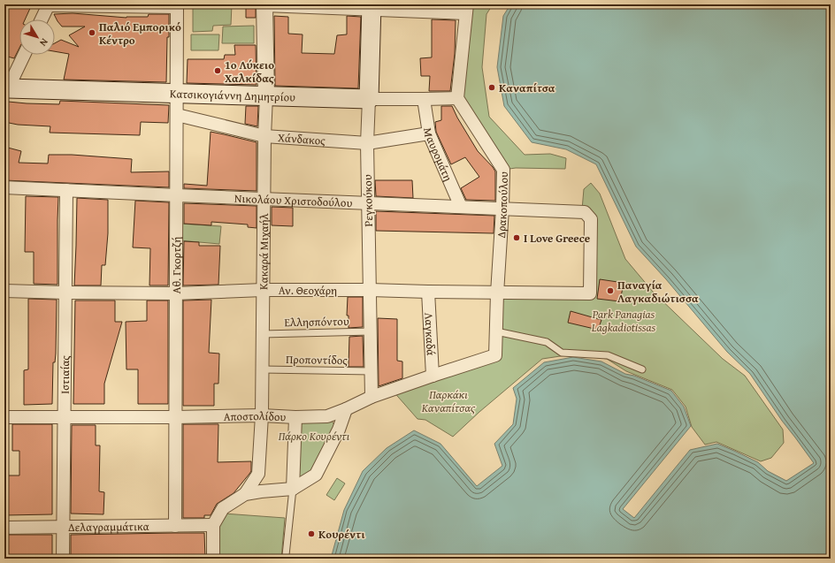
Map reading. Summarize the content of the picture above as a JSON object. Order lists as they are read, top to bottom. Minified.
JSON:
{"streets":{"main road":["Κατσικογιάννη Δημητρίου","Ρεγκούκου"],"street":["Χάνδακος","Μαυρομάτη","Νικολάου Χριστοδούλου","Δρακοπούλου","Κακαρά Μιχαήλ","Αθ. Γκορτζή","Αν. Θεοχάρη","Λαγκαδά","Ιστιαίας","Αποστολίδου","Δελαγραμμάτικα"],"lane":["Ελλησπόντου","Προποντίδος"]},"crossings":[["Κατσικογιάννη Δημητρίου","Μαυρομάτη"],["Κατσικογιάννη Δημητρίου","Ρεγκούκου"],["Κατσικογιάννη Δημητρίου","Δρακοπούλου"],["Κατσικογιάννη Δημητρίου","Κακαρά Μιχαήλ"],["Κατσικογιάννη Δημητρίου","Αθ. Γκορτζή"],["Χάνδακος","Μαυρομάτη"],["Χάνδακος","Ρεγκούκου"],["Χάνδακος","Κακαρά Μιχαήλ"],["Χάνδακος","Αθ. Γκορτζή"],["Μαυρομάτη","Νικολάου Χριστοδούλου"],["Νικολάου Χριστοδούλου","Ρεγκούκου"],["Νικολάου Χριστοδούλου","Δρακοπούλου"],["Νικολάου Χριστοδούλου","Κακαρά Μιχαήλ"],["Νικολάου Χριστοδούλου","Αθ. Γκορτζή"],["Νικολάου Χριστοδούλου","Αν. Θεοχάρη"],["Νικολάου Χριστοδούλου","Ιστιαίας"],["Ρεγκούκου","Αν. Θεοχάρη"],["Ρεγκούκου","Ελλησπόντου"],["Ρεγκούκου","Προποντίδος"],["Ρεγκούκου","Αποστολίδου"],["Δρακοπούλου","Αν. Θεοχάρη"],["Δρακοπούλου","Αποστολίδου"],["Κακαρά Μιχαήλ","Αν. Θεοχάρη"],["Κακαρά Μιχαήλ","Ελλησπόντου"],["Κακαρά Μιχαήλ","Προποντίδος"],["Κακαρά Μιχαήλ","Αποστολίδου"],["Αθ. Γκορτζή","Αν. Θεοχάρη"],["Αθ. Γκορτζή","Αποστολίδου"],["Αθ. Γκορτζή","Δελαγραμμάτικα"],["Αν. Θεοχάρη","Λαγκαδά"],["Αν. Θεοχάρη","Ιστιαίας"],["Λαγκαδά","Αποστολίδου"],["Ιστιαίας","Αποστολίδου"],["Ιστιαίας","Δελαγραμμάτικα"]],"parks":["Park Panagias Lagkadiotissas","Παρκάκι Καναπίτσας","Πάρκο Κουρέντι"],"places":["Παλιό Εμπορικό Κέντρο","1ο Λύκειο Χαλκίδας","Καναπίτσα","I Love Greece","Παναγία Λαγκαδιώτισσα","Κουρέντι"],"north":"bottom right"}
